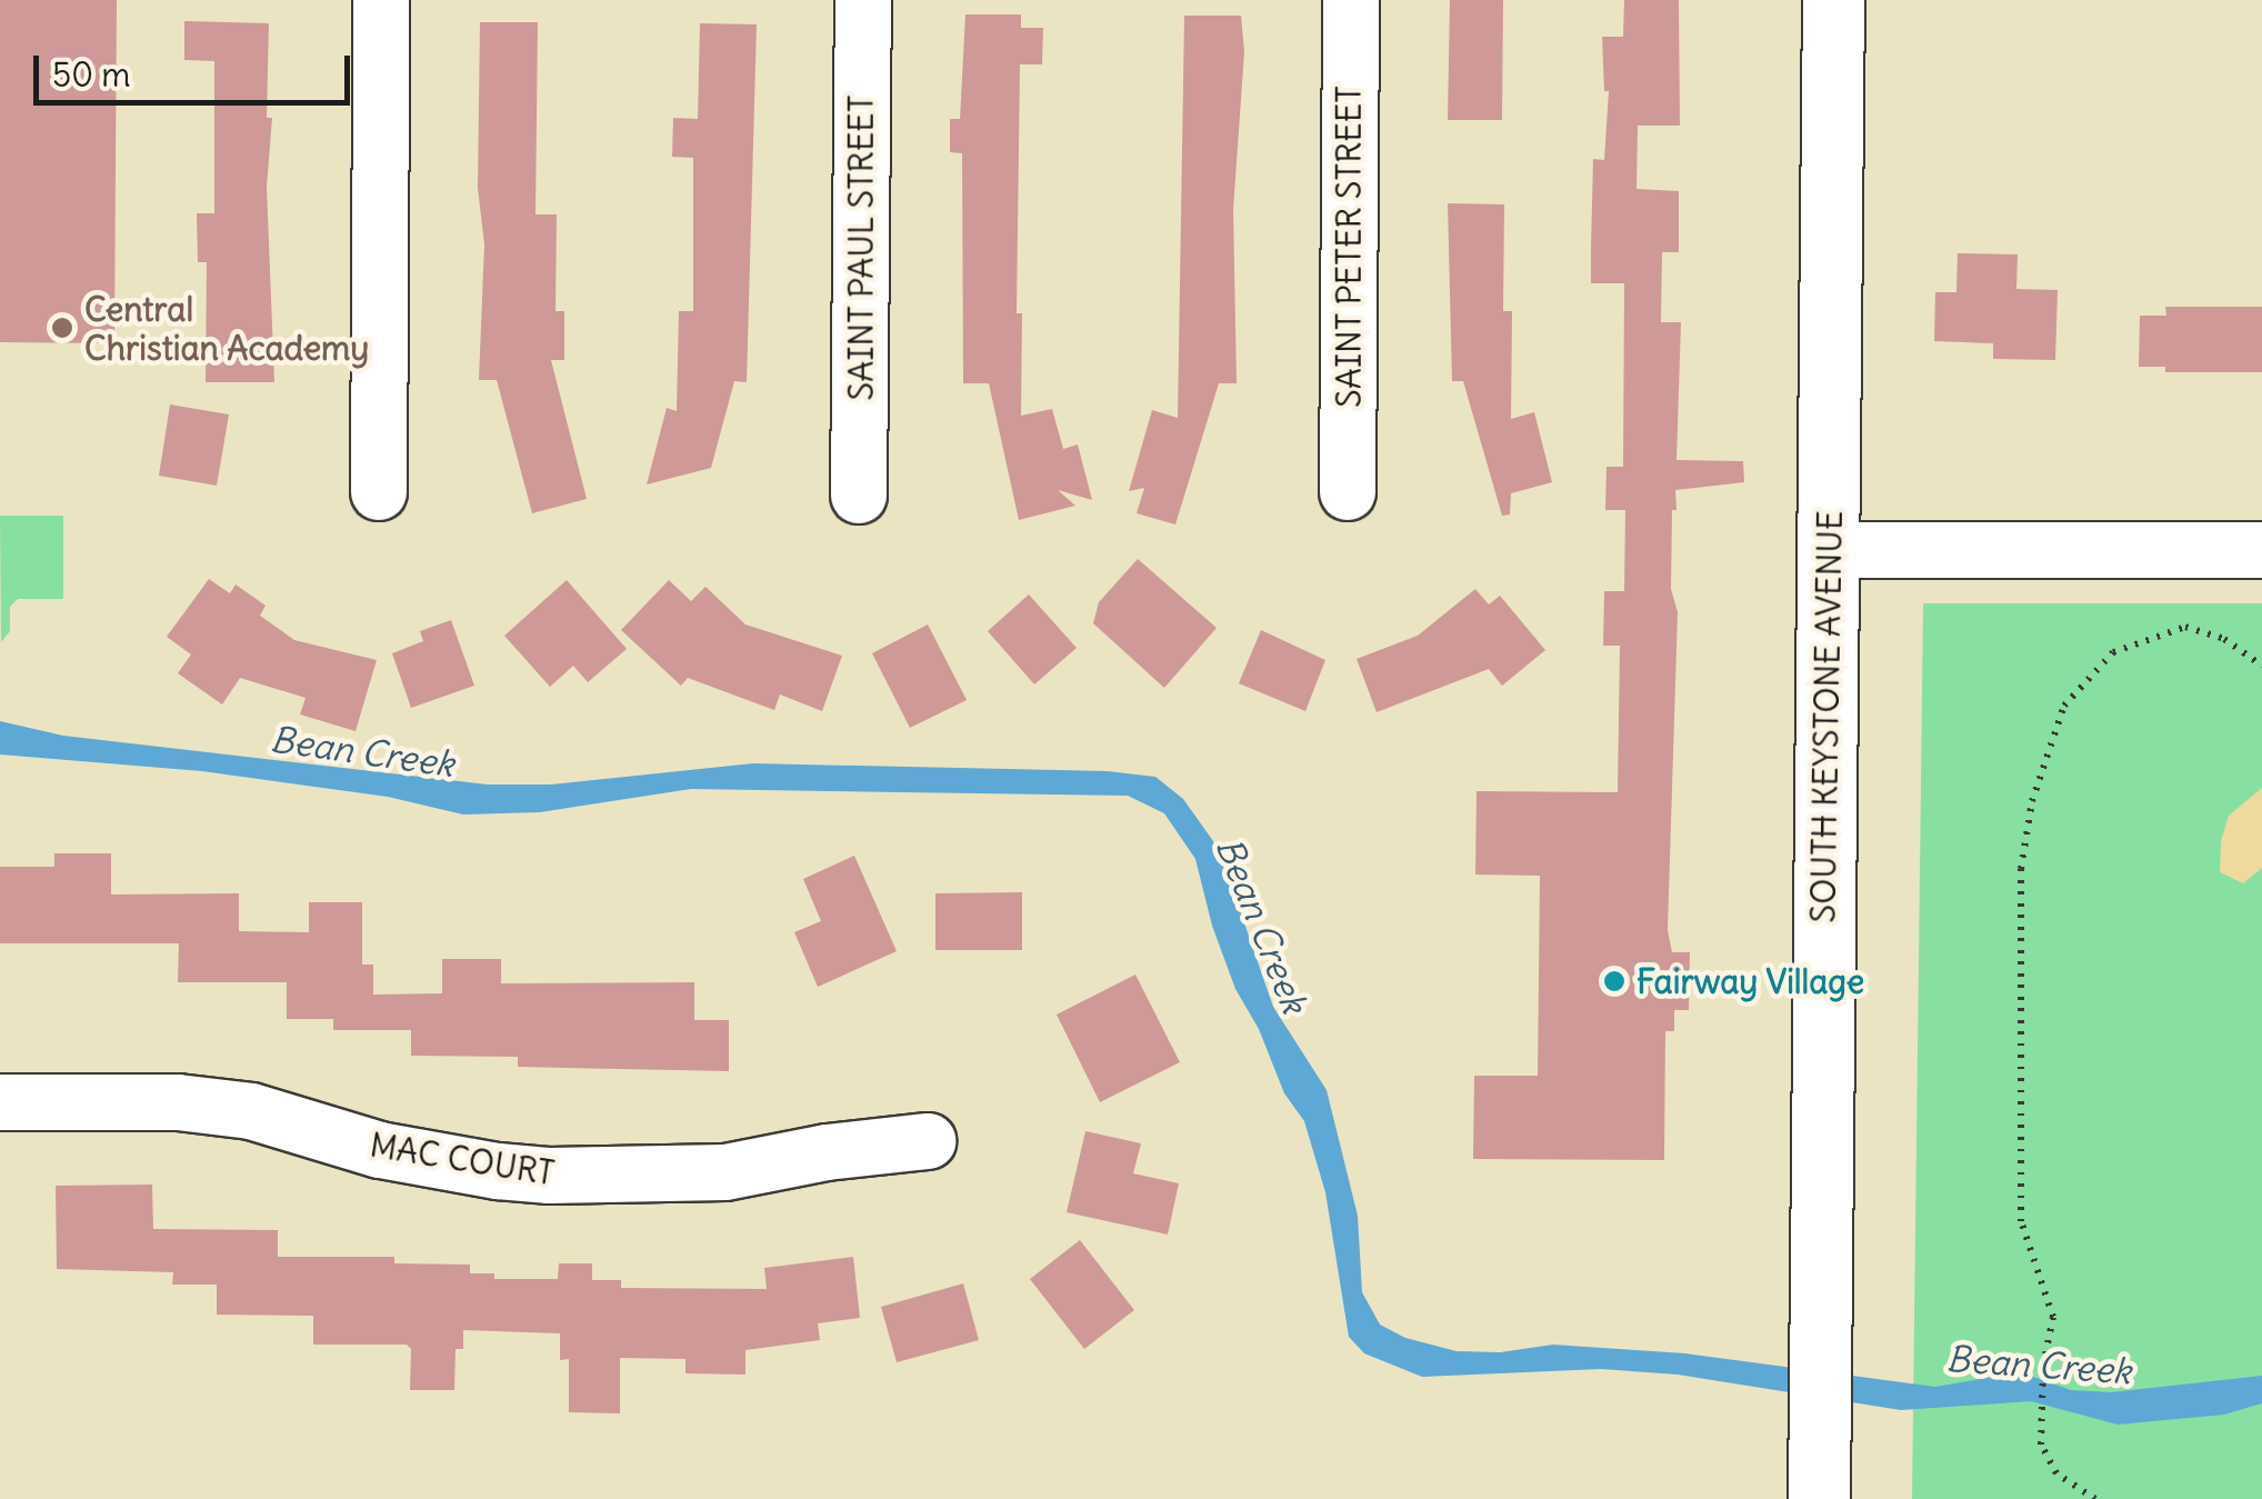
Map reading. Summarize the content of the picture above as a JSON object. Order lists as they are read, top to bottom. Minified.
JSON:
{"streets":{"main road":["SOUTH KEYSTONE AVENUE"],"street":["SAINT PETER STREET","SAINT PAUL STREET","MAC COURT"]},"water":["Bean Creek"],"places":["Central Christian Academy","Fairway Village"],"scale_bar":"50 m"}
